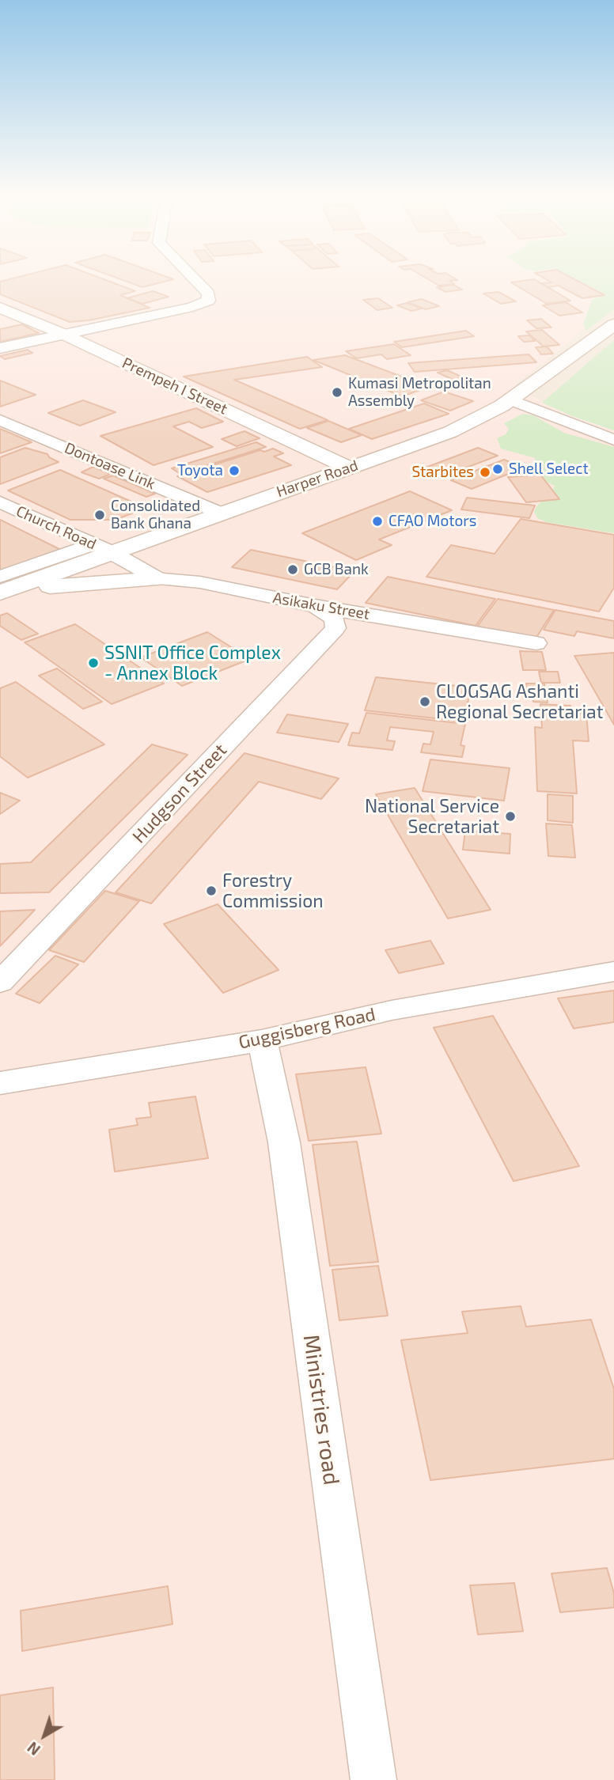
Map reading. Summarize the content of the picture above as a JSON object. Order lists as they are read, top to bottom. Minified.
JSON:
{"streets":{"main road":["Prempeh I Street","Harper Road"],"street":["Dontoase Link","Church Road","Asikaku Street","Hudgson Street","Guggisberg Road","Ministries road"]},"crossings":[["Prempeh I Street","Harper Road"],["Dontoase Link","Harper Road"],["Harper Road","Church Road"],["Harper Road","Asikaku Street"],["Church Road","Asikaku Street"],["Asikaku Street","Hudgson Street"],["Guggisberg Road","Ministries road"]],"places":["Kumasi Metropolitan Assembly","Shell Select","Toyota","Starbites","Consolidated Bank Ghana","CFAO Motors","GCB Bank","SSNIT Office Complex - Annex Block","CLOGSAG Ashanti Regional Secretariat","National Service Secretariat","Forestry Commission"],"north":"bottom left"}
